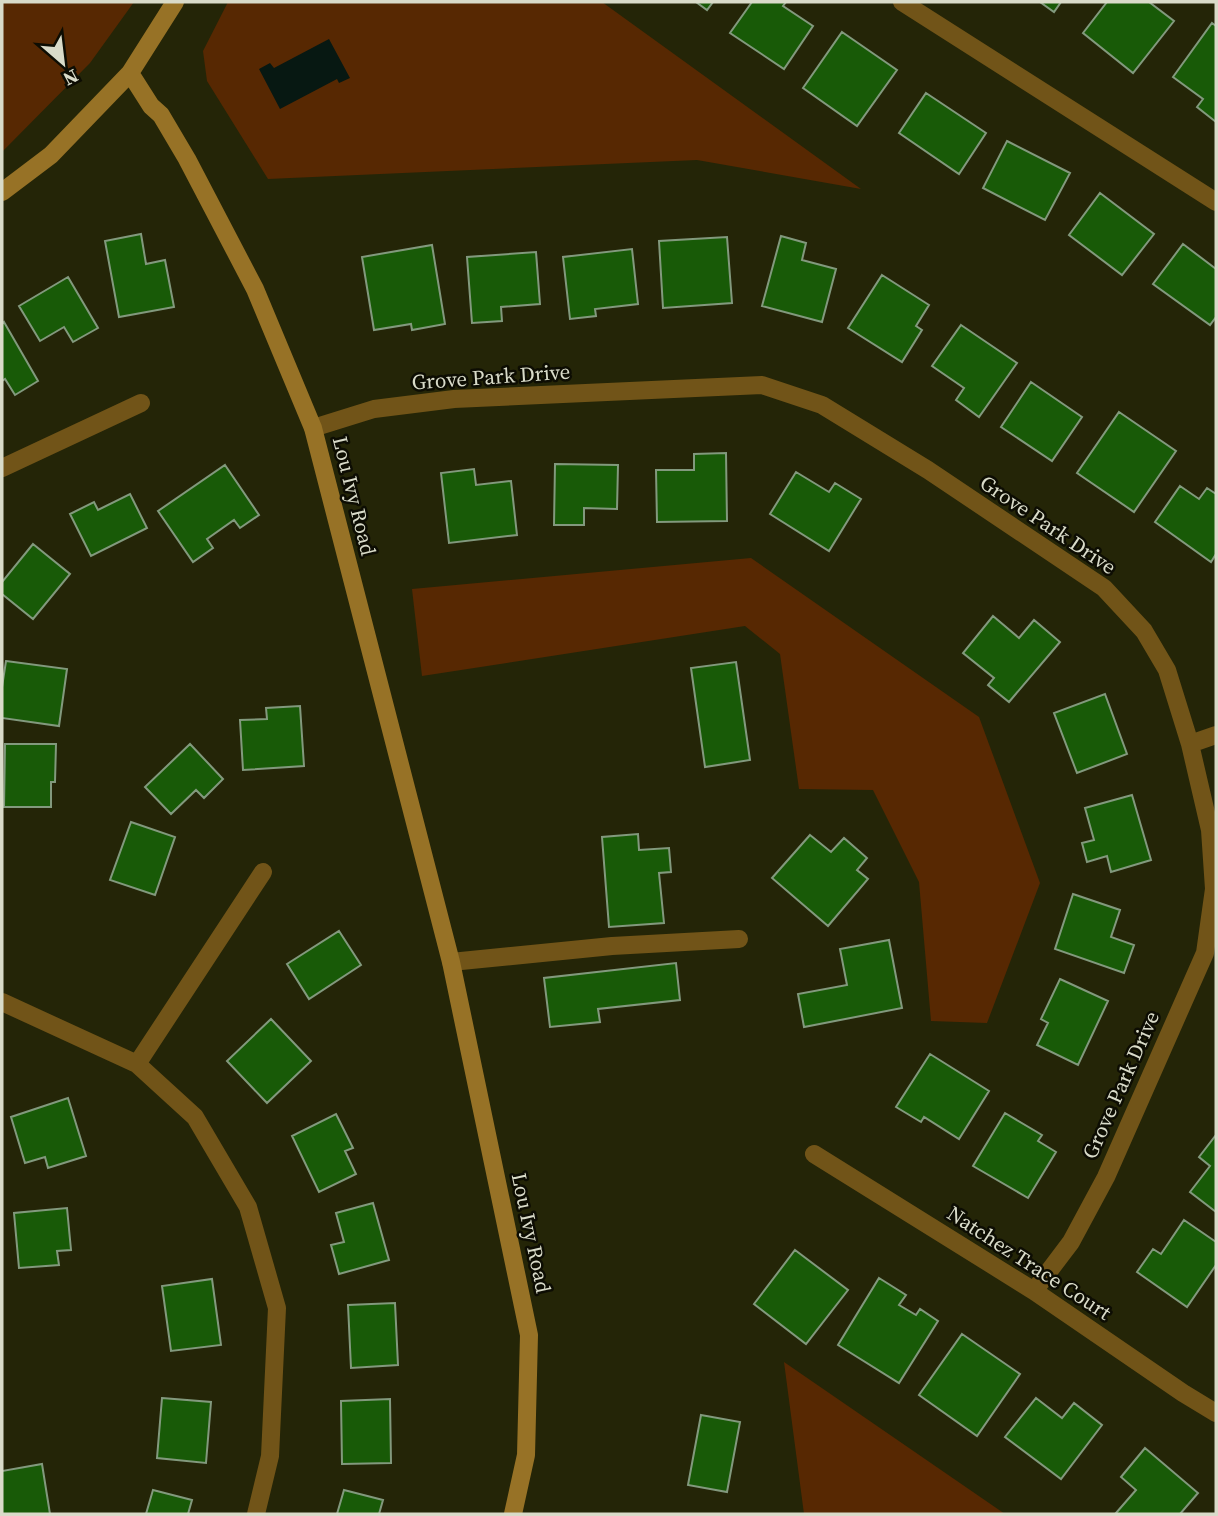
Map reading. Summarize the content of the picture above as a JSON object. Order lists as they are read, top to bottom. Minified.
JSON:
{"streets":{"street":["Grove Park Drive","Lou Ivy Road","Natchez Trace Court"]},"crossings":[["Grove Park Drive","Lou Ivy Road"],["Grove Park Drive","Natchez Trace Court"]],"north":"bottom right"}
